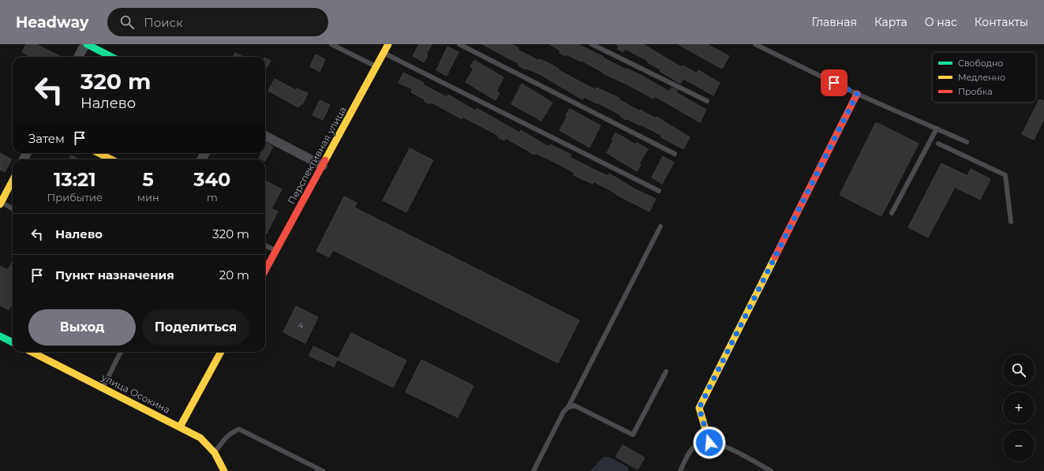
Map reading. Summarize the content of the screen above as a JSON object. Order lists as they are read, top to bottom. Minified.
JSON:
{"streets":{"street":["Перспективная улица","улица Осокина"]},"house_numbers":["4"],"legend":["Свободно","Медленно","Пробка"],"page":{"header":"Headway","search":"Поиск","nav":["Главная","Карта","О нас","Контакты"],"turn":["320 m","Налево"],"then":"Затем","eta":["13:21","Прибытие","5","мин","340","m"],"list":[{"name":"Налево","value":"320 m"},{"name":"Пункт назначения","value":"20 m"}],"buttons":["Выход","Поделиться"],"map_buttons":["+","−"]}}
